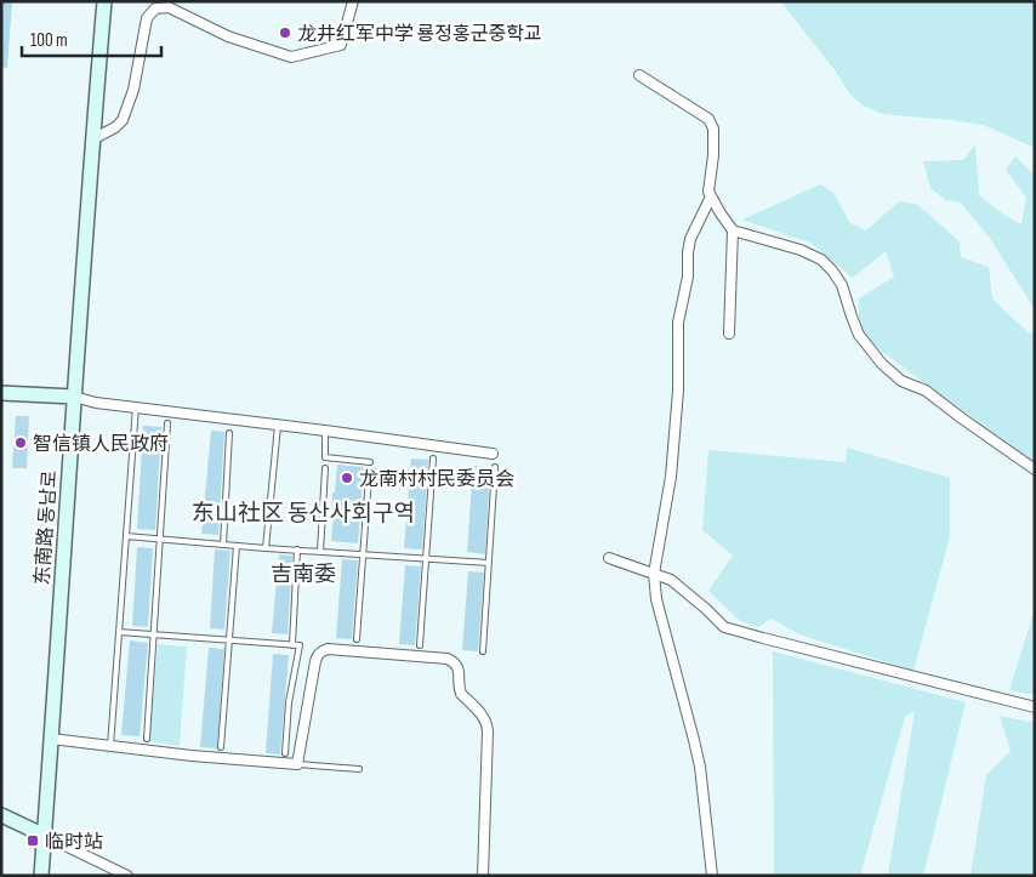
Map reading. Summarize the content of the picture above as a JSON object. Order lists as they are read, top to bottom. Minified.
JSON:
{"streets":{"main road":["东南路 동남로"]},"districts":["东山社区 동산사회구역","吉南委"],"places":{"other":["龙井红军中学 룡정홍군중학교","智信镇人民政府","龙南村村民委员会"],"transit":["临时站"]},"scale_bar":"100 m"}
